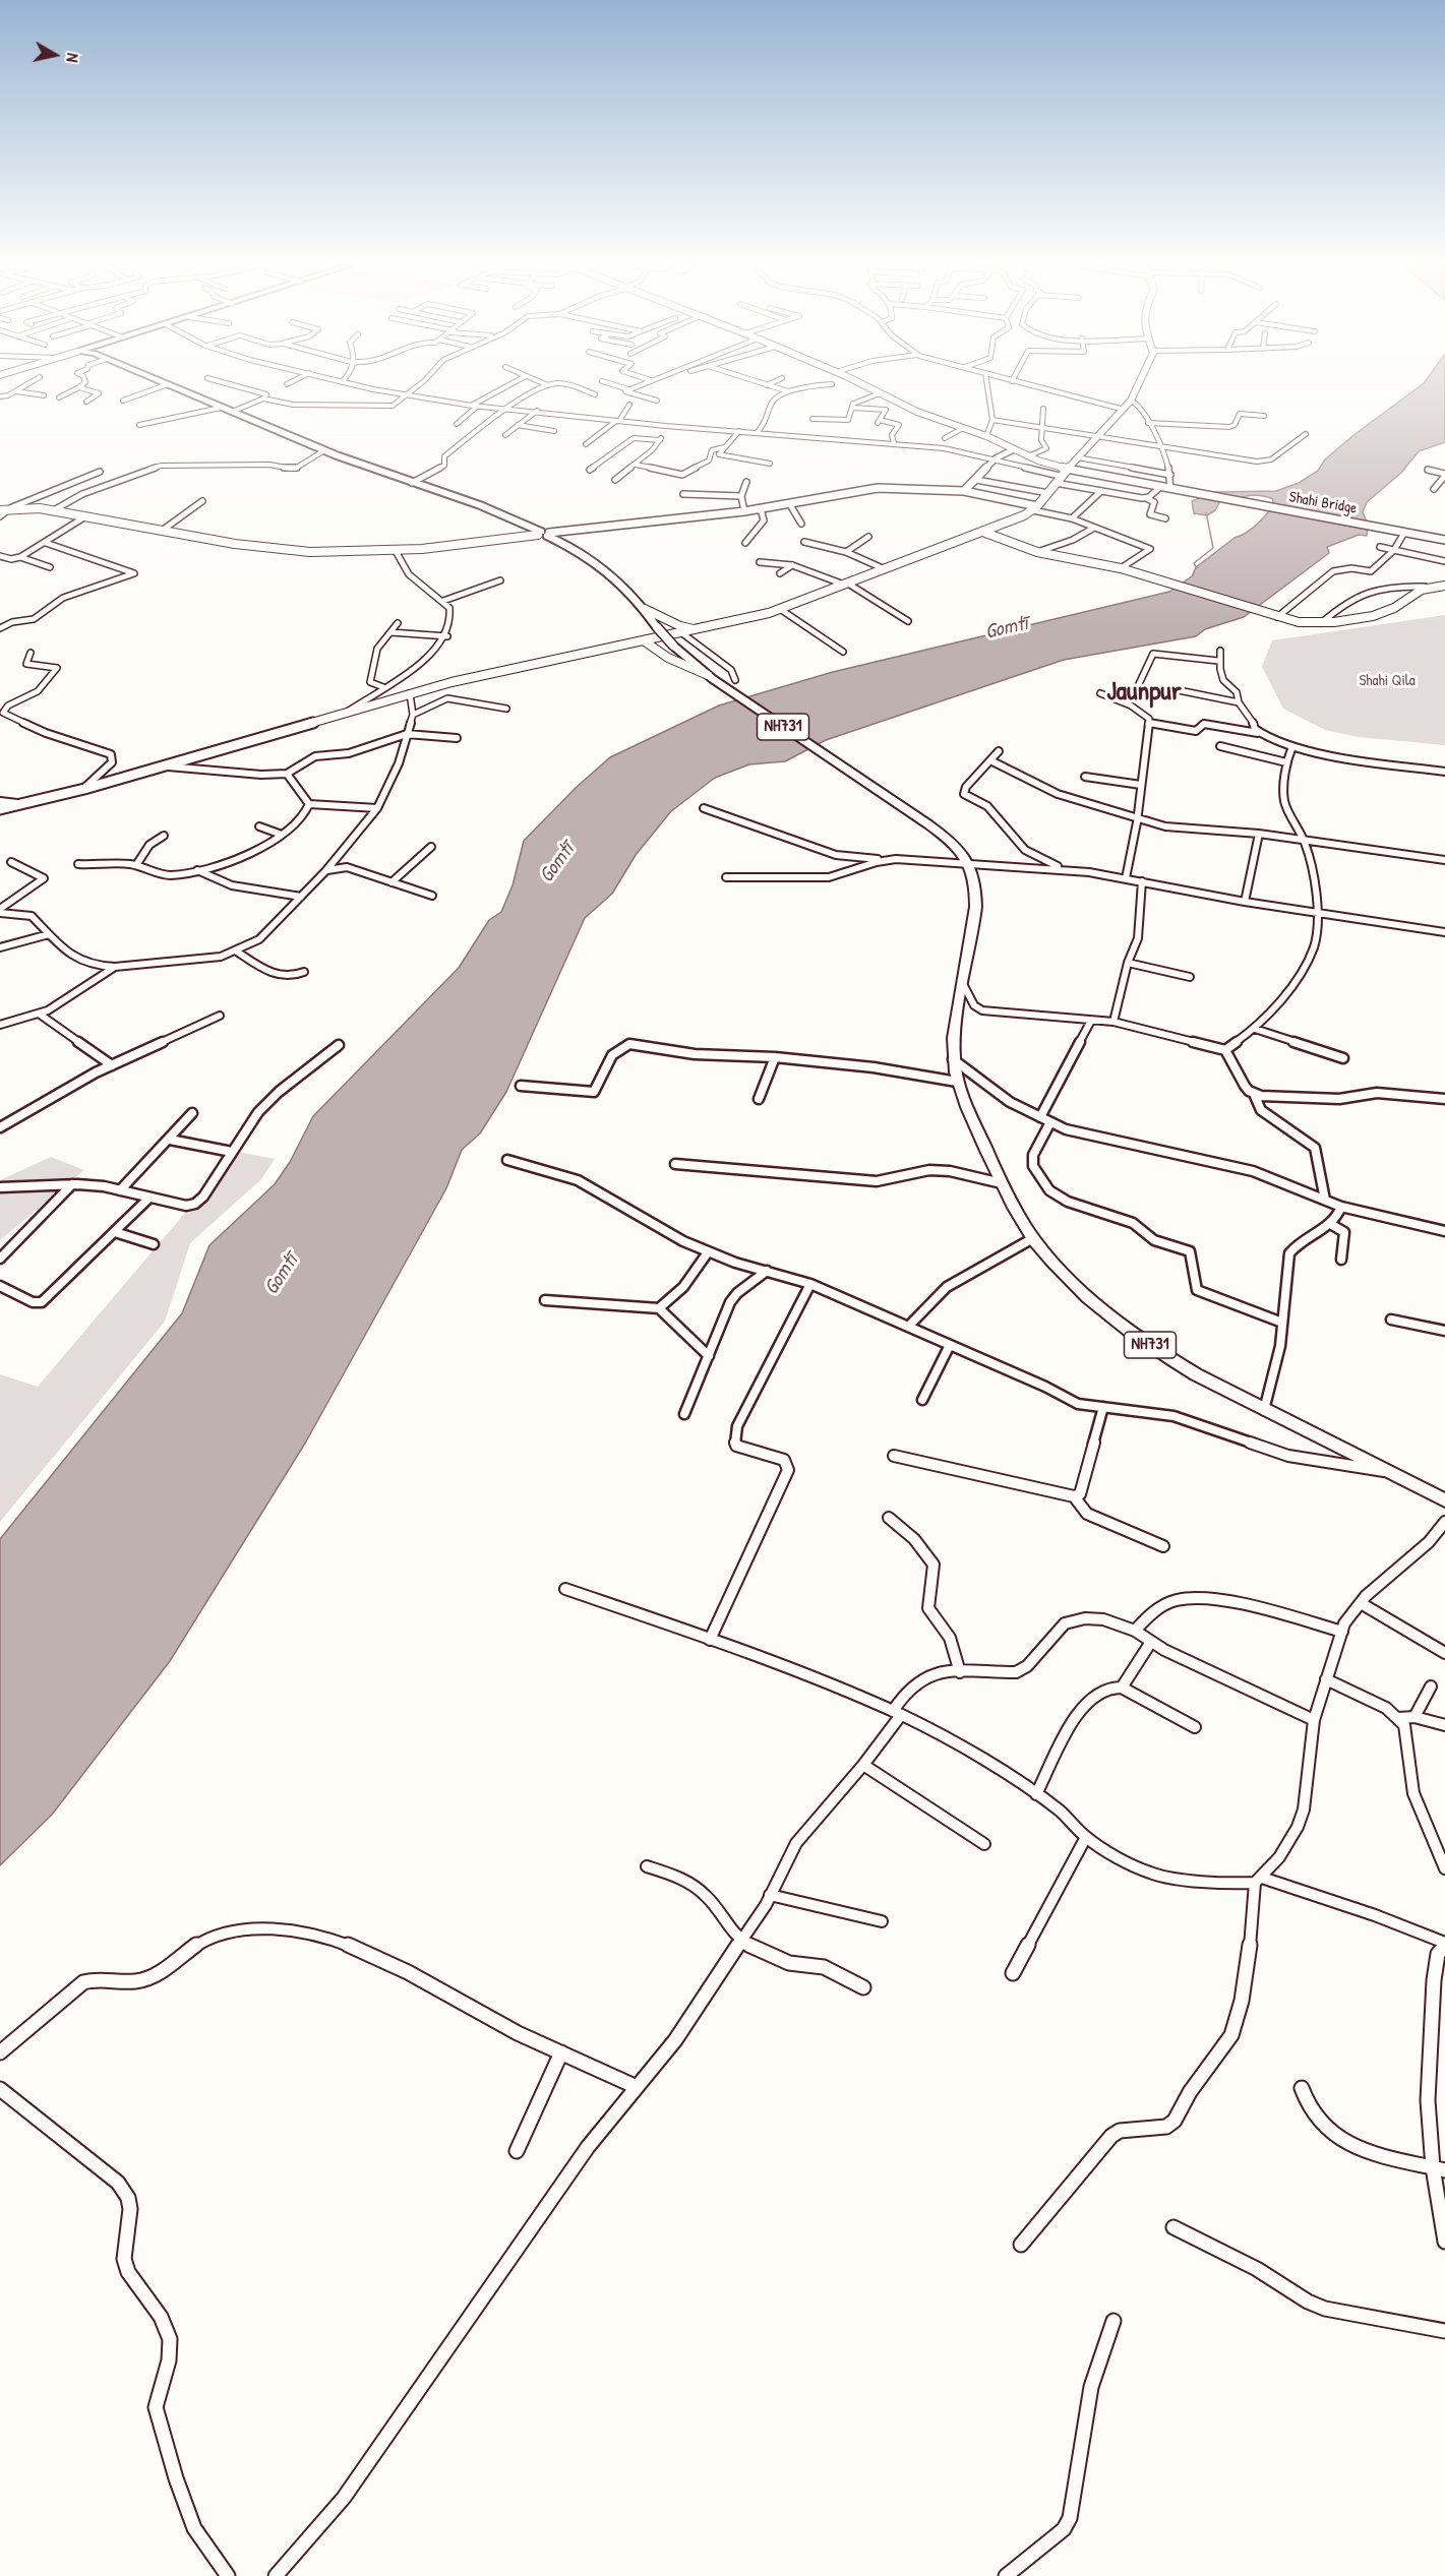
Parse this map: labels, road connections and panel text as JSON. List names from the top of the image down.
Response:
{
  "streets": {
    "highway": ["NH731"],
    "street": ["Shahi Bridge"]
  },
  "districts": ["Jaunpur"],
  "water": ["Gomtī"],
  "parks": ["Shahi Qila"],
  "north": "right"
}
